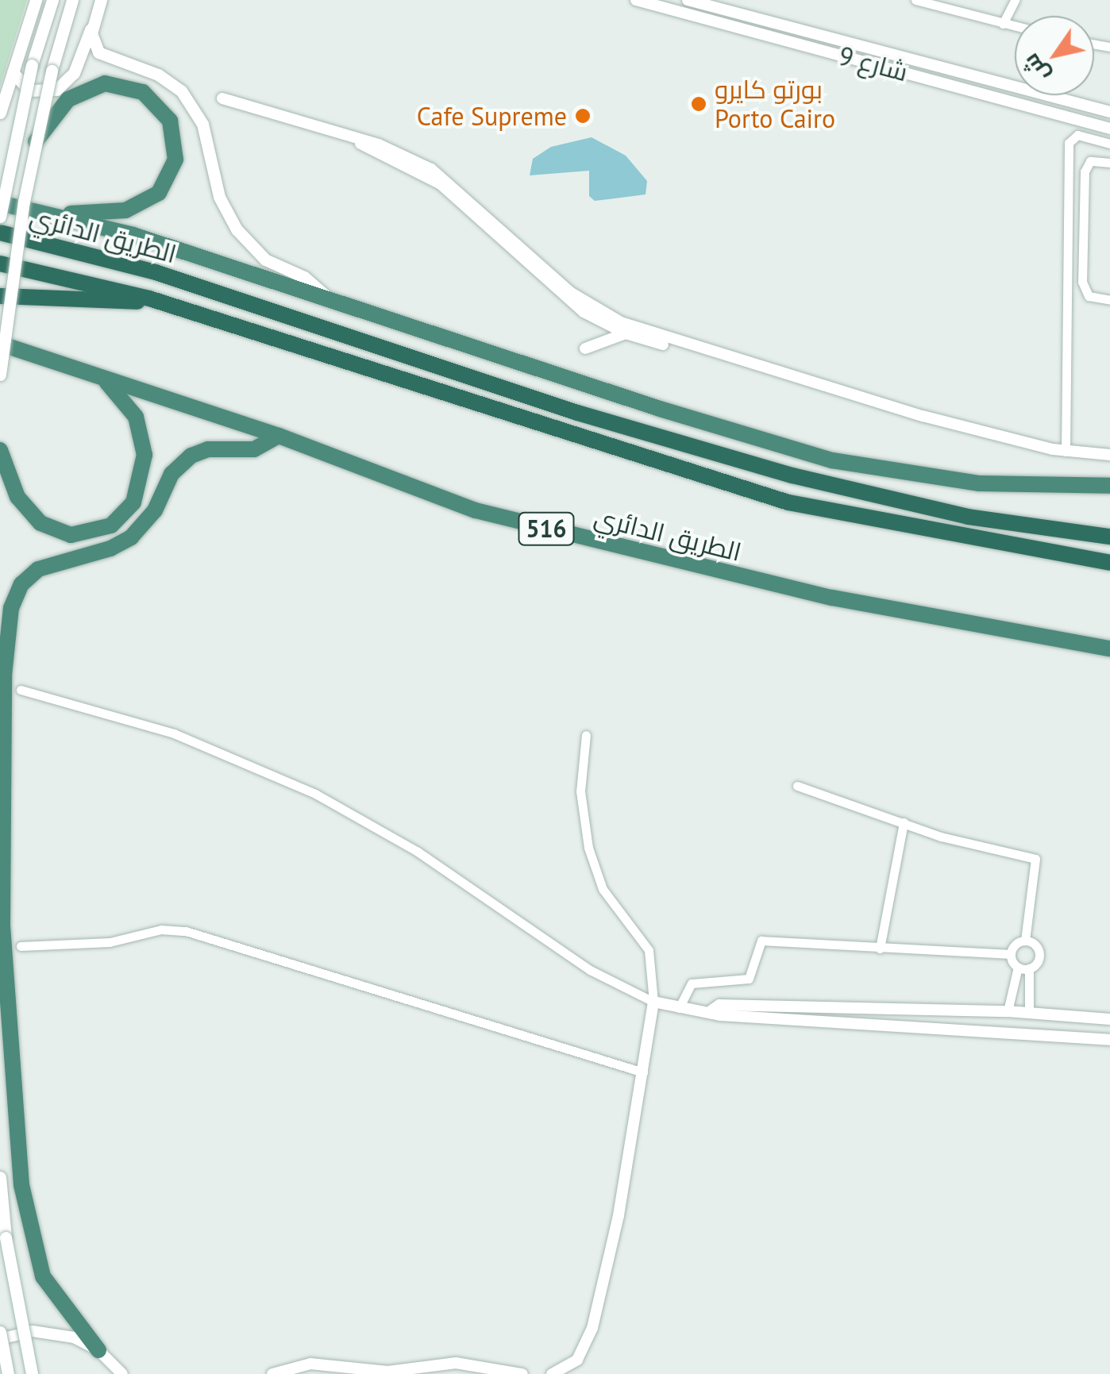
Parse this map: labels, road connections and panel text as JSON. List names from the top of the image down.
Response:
{
  "streets": {
    "highway": ["الطريق الدائري", "516"],
    "street": ["شارع 9"]
  },
  "places": ["بورتو كايرو Porto Cairo", "Cafe Supreme"],
  "north": "bottom left"
}
